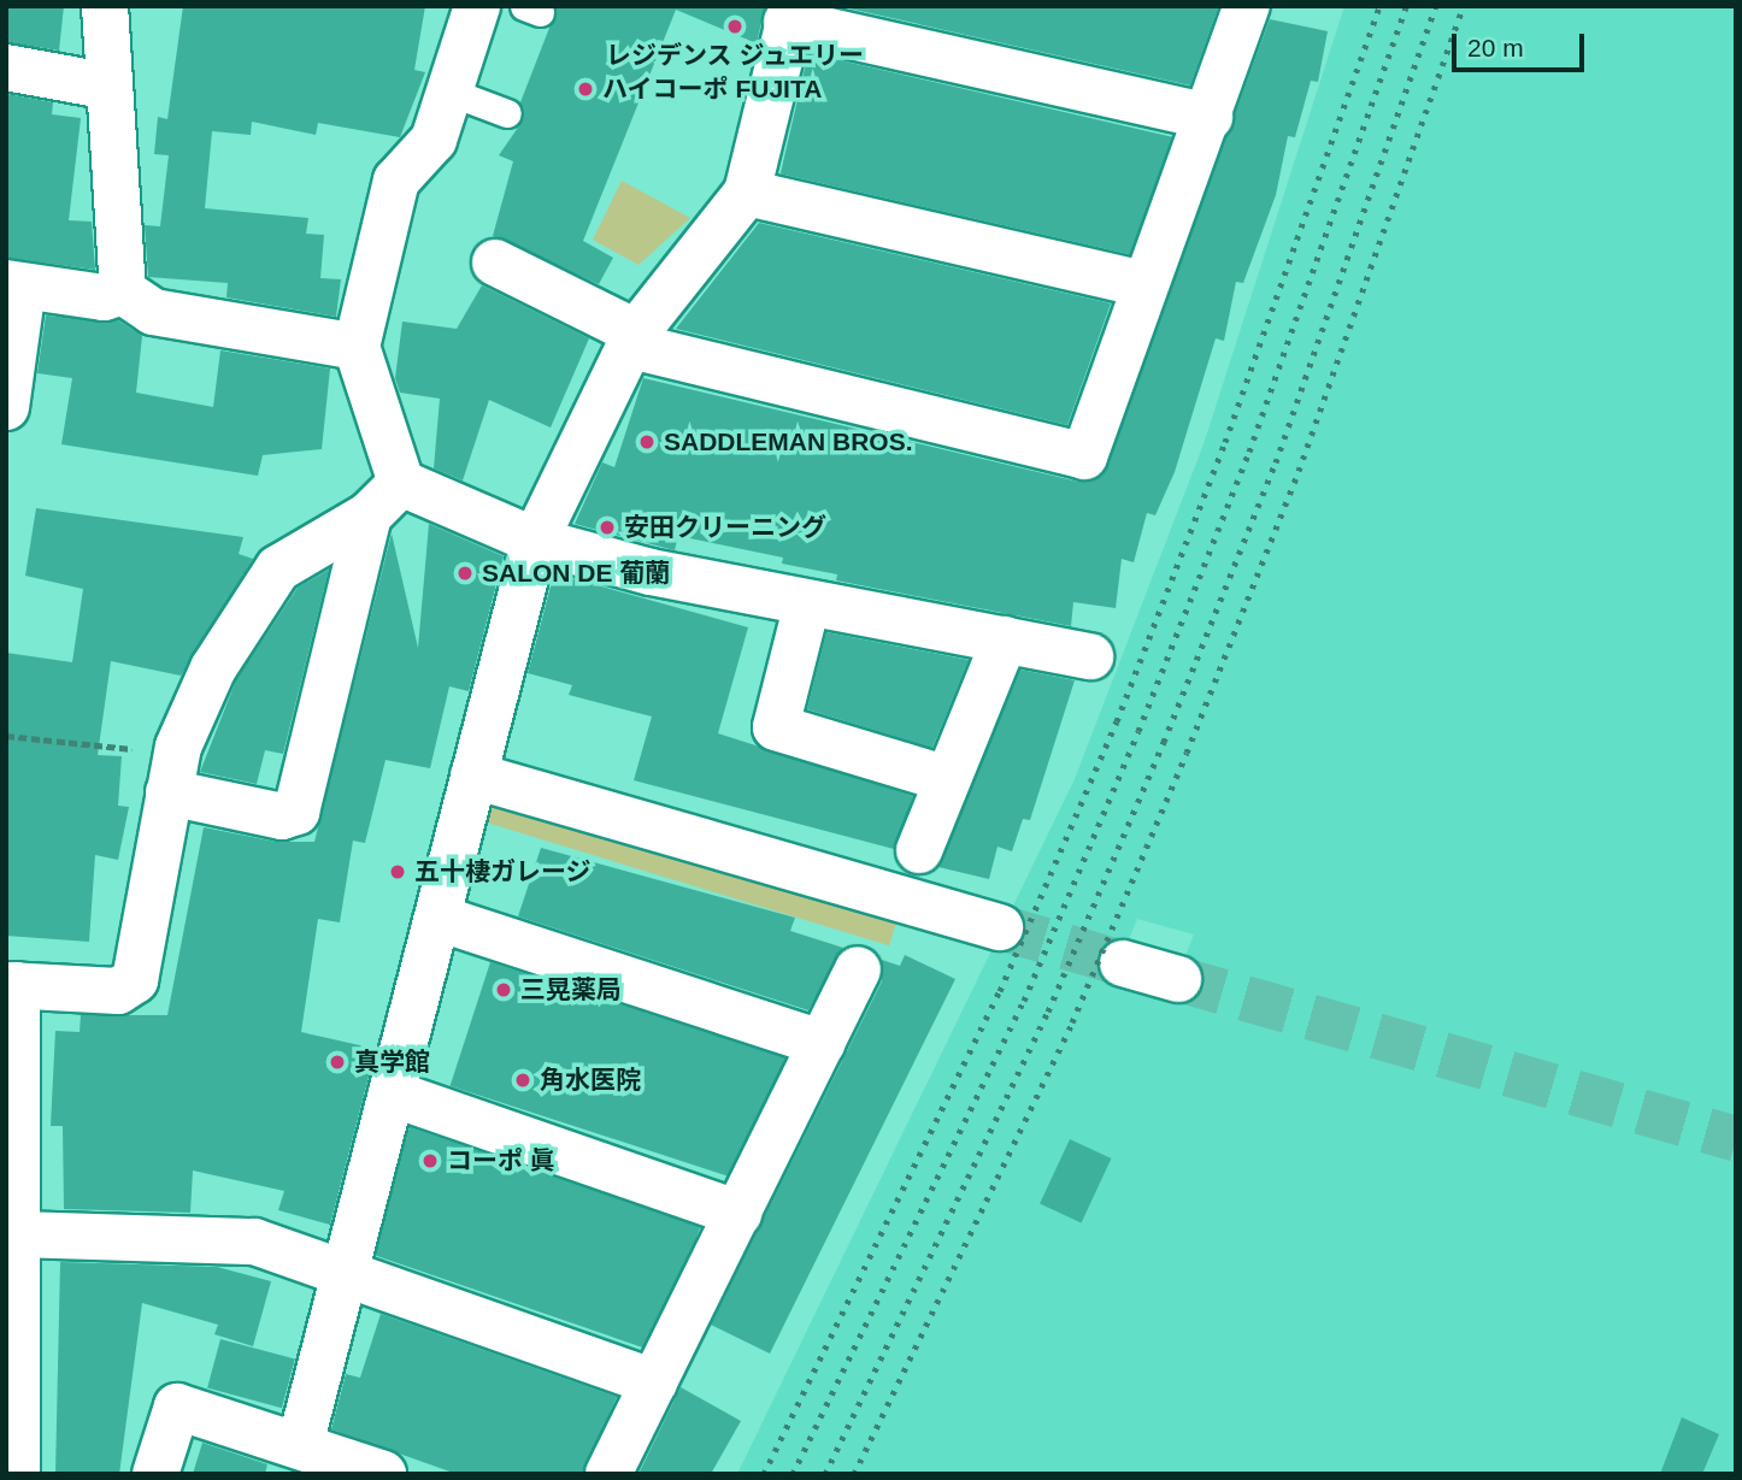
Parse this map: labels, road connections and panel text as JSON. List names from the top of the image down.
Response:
{
  "places": [
    "レジデンス ジュエリー",
    "ハイコーポ FUJITA",
    "SADDLEMAN BROS.",
    "安田クリーニング",
    "SALON DE 葡蘭",
    "五十棲ガレージ",
    "三晃薬局",
    "真学館",
    "角水医院",
    "コーポ 眞"
  ],
  "scale_bar": "20 m"
}
